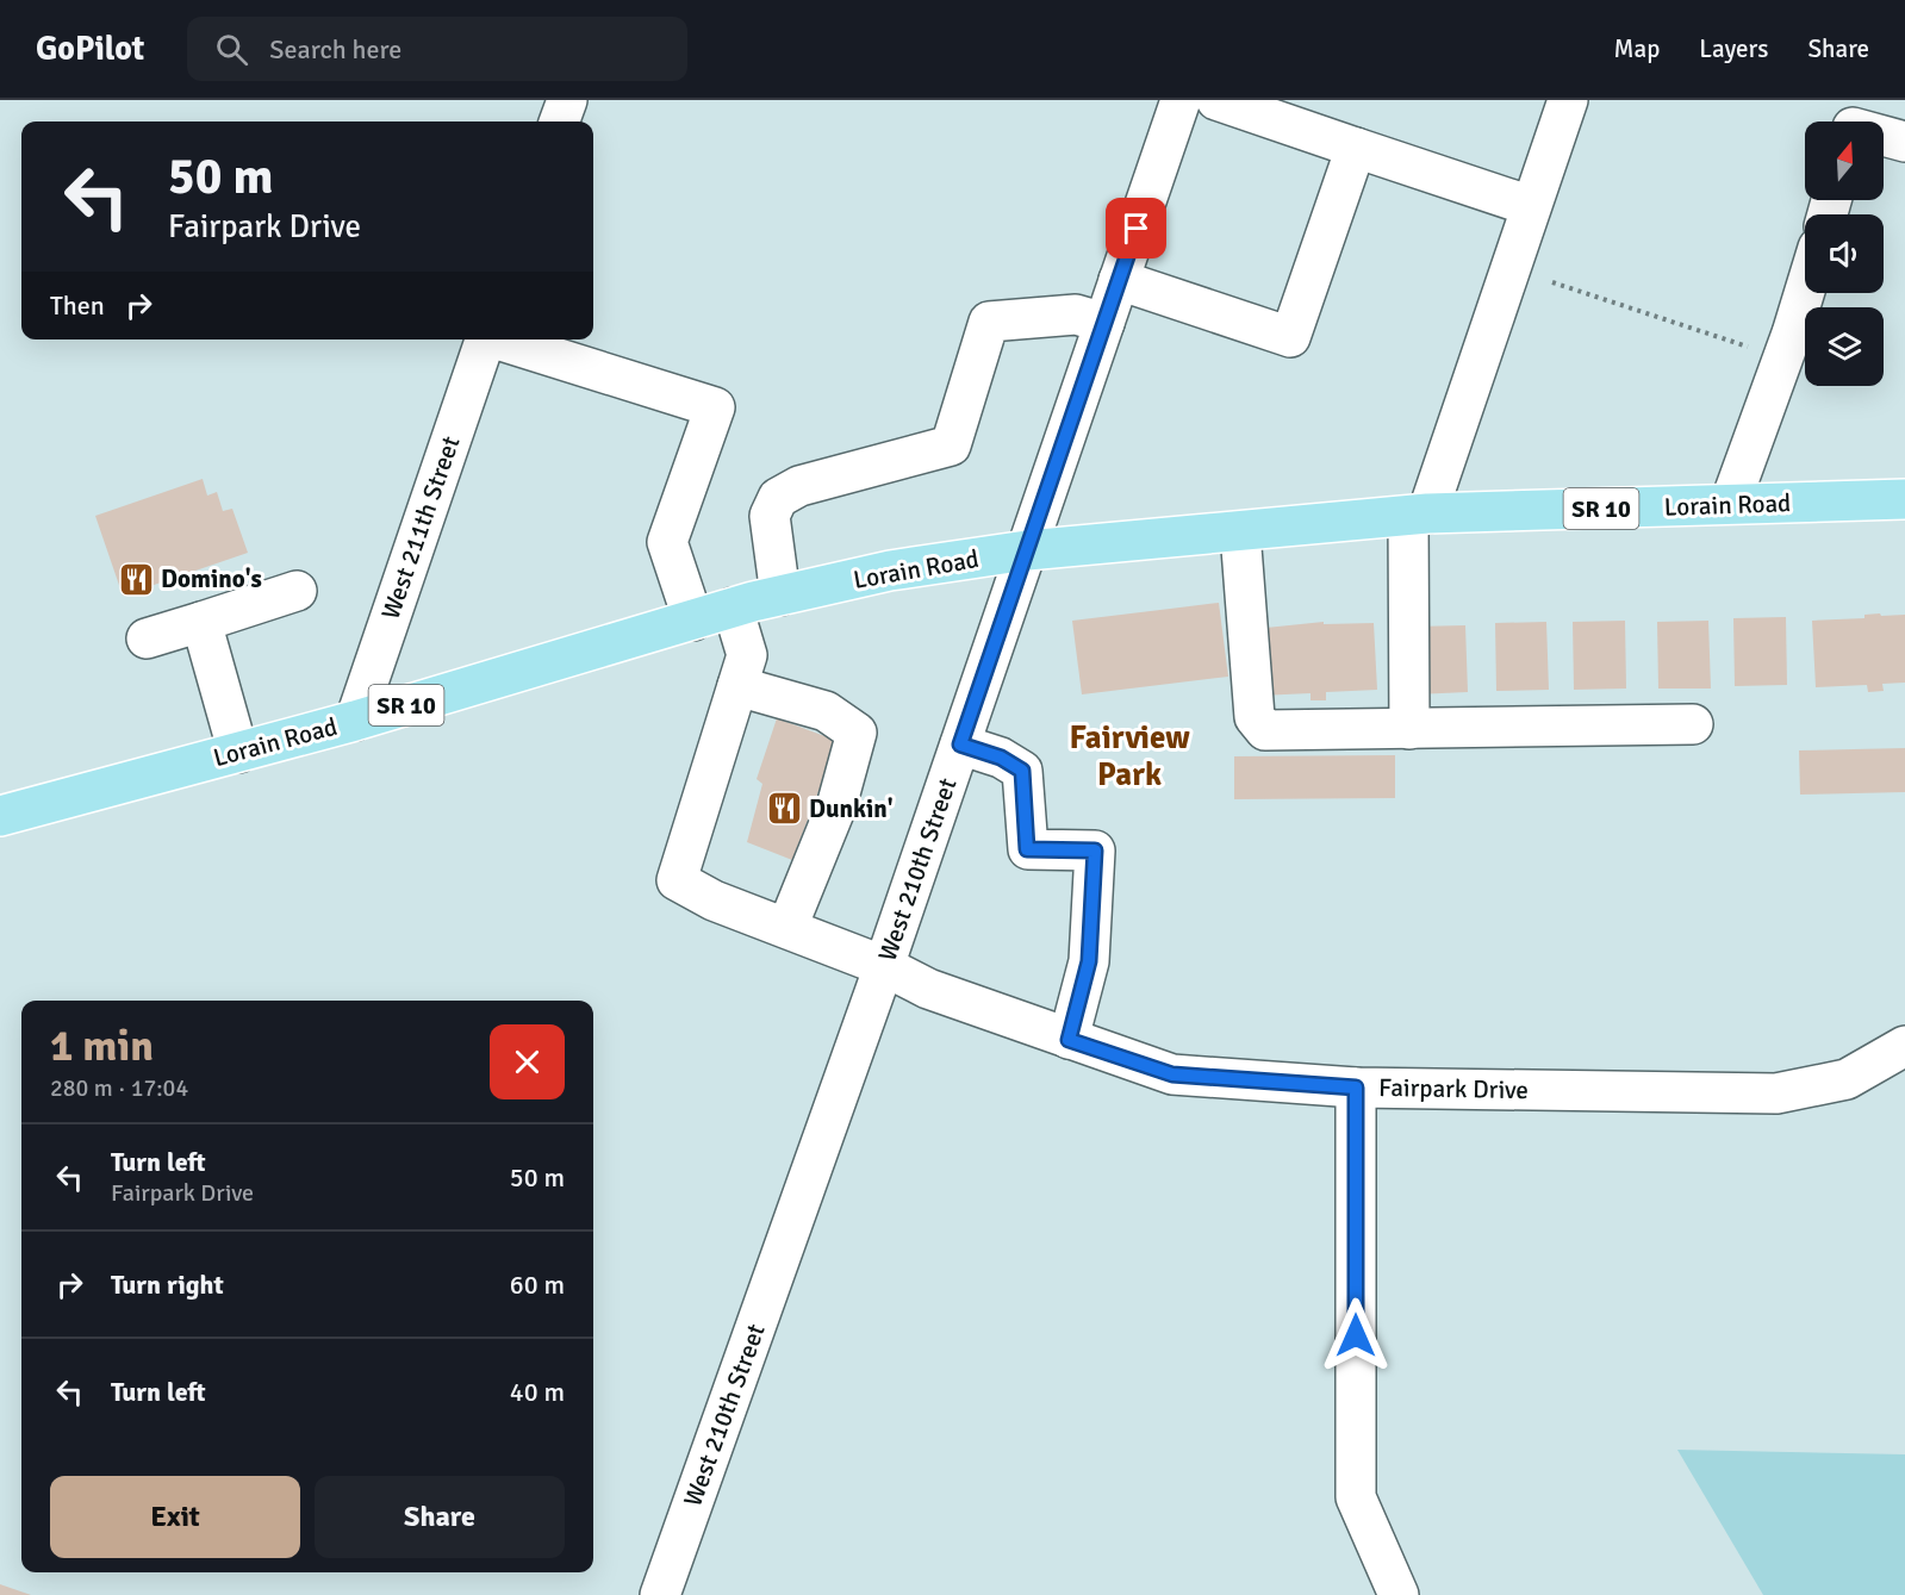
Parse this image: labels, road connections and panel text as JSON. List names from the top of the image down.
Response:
{
  "streets": {
    "main road": ["Lorain Road", "SR 10"],
    "street": ["West 211th Street", "West 210th Street", "Fairpark Drive"]
  },
  "crossings": [
    ["Lorain Road", "West 211th Street"],
    ["Lorain Road", "West 210th Street"],
    ["West 210th Street", "Fairpark Drive"]
  ],
  "districts": ["Fairview Park"],
  "places": {
    "restaurant": ["Domino's", "Dunkin'"]
  },
  "north": "top",
  "page": {
    "header": "GoPilot",
    "search": "Search here",
    "nav": ["Map", "Layers", "Share"],
    "turn": ["50 m", "Fairpark Drive"],
    "then": "Then",
    "heading": ["1 min", "280 m · 17:04"],
    "list": [
      {
        "name": "Turn left",
        "note": "Fairpark Drive",
        "value": "50 m"
      },
      {
        "name": "Turn right",
        "value": "60 m"
      },
      {
        "name": "Turn left",
        "value": "40 m"
      }
    ],
    "buttons": ["Exit", "Share"]
  }
}
